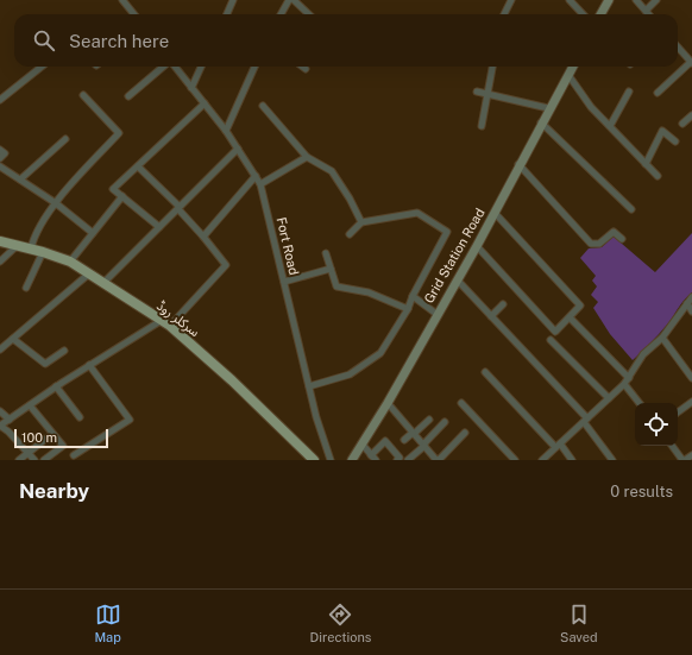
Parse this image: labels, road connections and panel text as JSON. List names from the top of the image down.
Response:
{
  "streets": {
    "main road": ["Grid Station Road", "سرکلر روڈ"],
    "street": ["Fort Road"]
  },
  "scale_bar": "100 m",
  "page": {
    "search": "Search here",
    "scale": "100 m",
    "heading": ["Nearby", "0 results"],
    "nav": ["Map", "Directions", "Saved"]
  }
}
